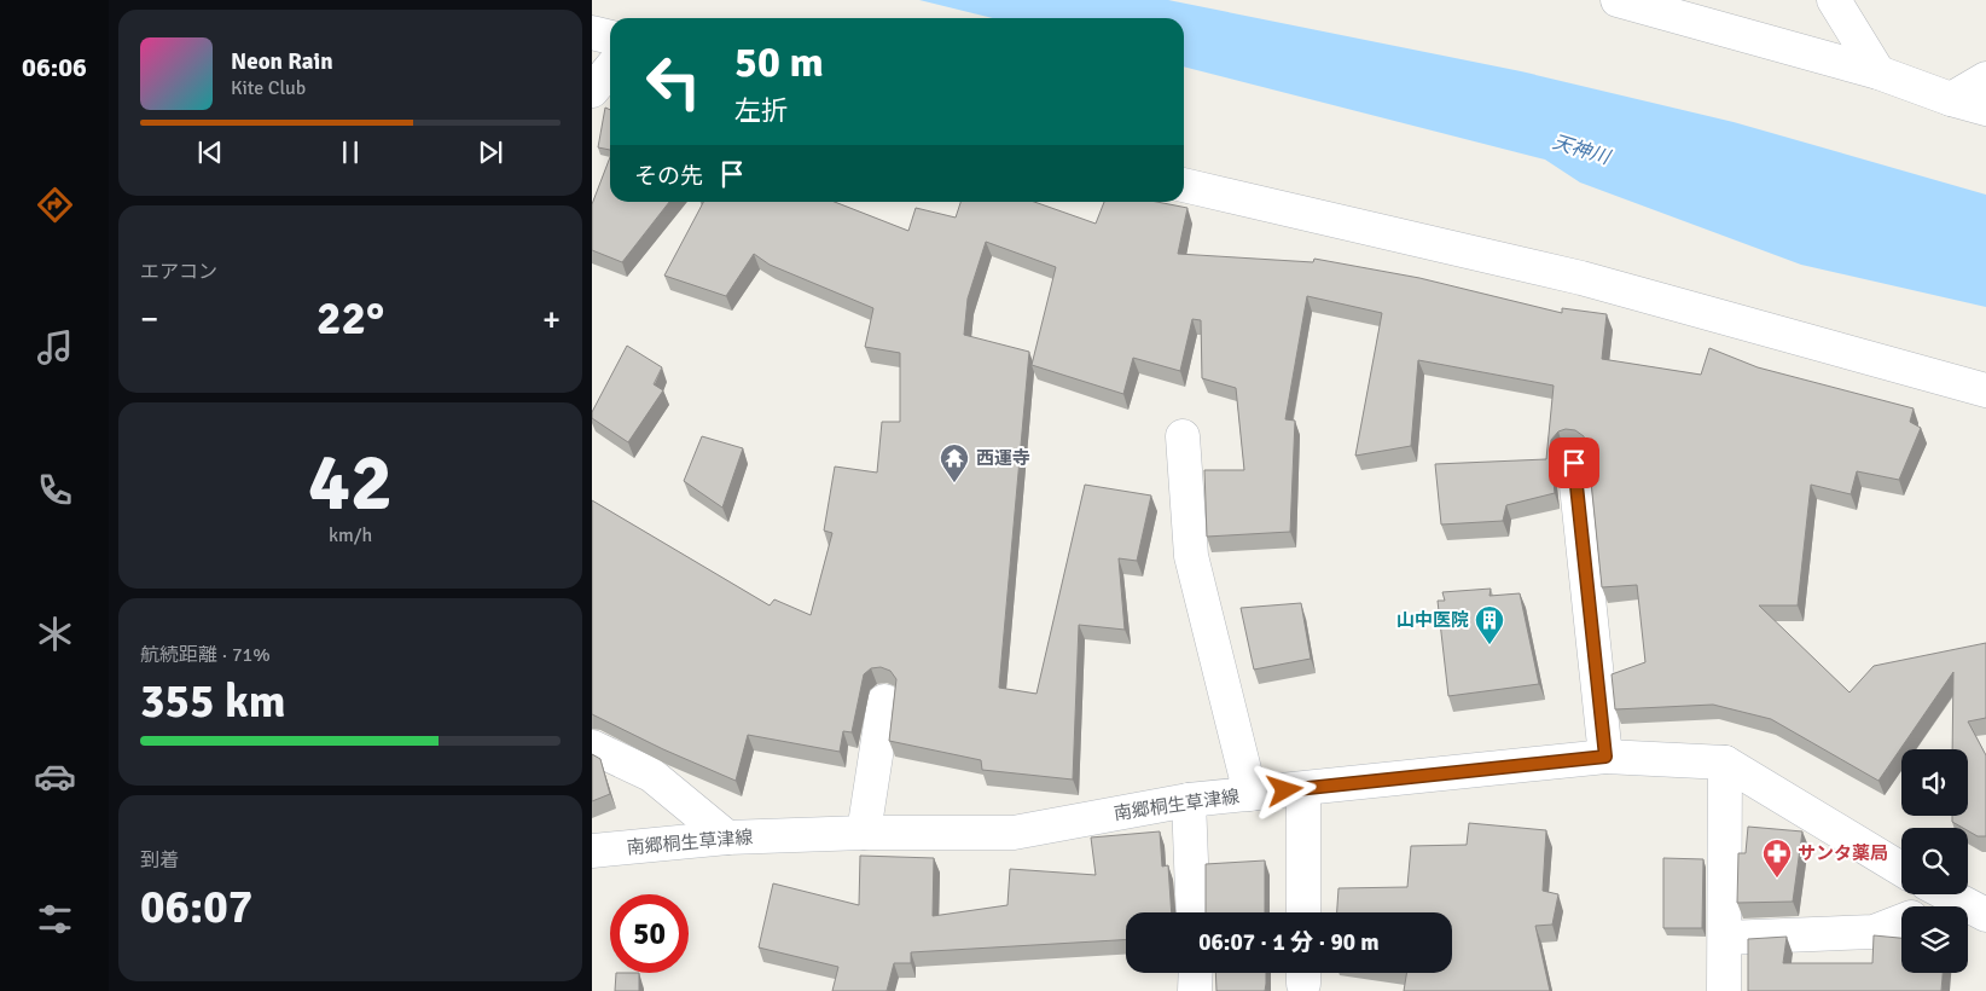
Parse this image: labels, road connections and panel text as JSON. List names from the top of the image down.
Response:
{
  "streets": {
    "street": ["南郷桐生草津線"]
  },
  "water": ["天神川"],
  "places": {
    "temple": ["西運寺"],
    "building": ["山中医院"],
    "pharmacy": ["サンタ薬局"]
  },
  "page": {
    "tabs": "06:06",
    "turn": ["50 m", "左折"],
    "song": ["Neon Rain", "Kite Club"],
    "then": "その先",
    "tile": [
      "エアコン",
      ["42", "km/h"],
      ["航続距離 · 71%", "355 km"],
      ["到着", "06:07"]
    ],
    "heat": ["−", "22°", "+"],
    "limit": "50",
    "trip": "06:07 · 1 分 · 90 m"
  }
}
